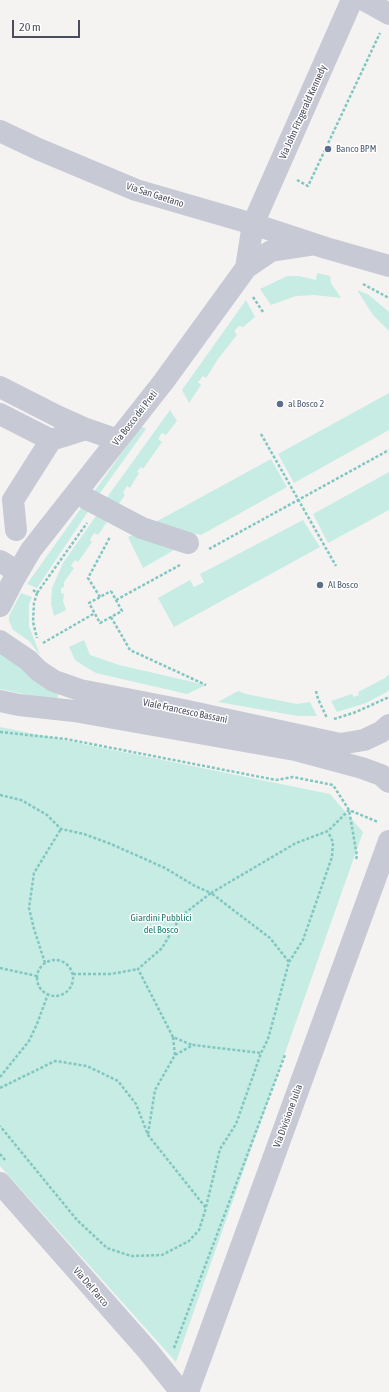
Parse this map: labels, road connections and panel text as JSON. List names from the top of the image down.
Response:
{
  "streets": {
    "street": [
      "Via John Fitzgerald Kennedy",
      "Via San Gaetano",
      "Via Bosco dei Preti",
      "Viale Francesco Bassani",
      "Via Divisione Julia",
      "Via Del Parco"
    ]
  },
  "crossings": [
    ["Via John Fitzgerald Kennedy", "Via San Gaetano"],
    ["Via John Fitzgerald Kennedy", "Via Bosco dei Preti"],
    ["Via San Gaetano", "Via Bosco dei Preti"]
  ],
  "parks": ["Giardini Pubblici del Bosco"],
  "places": ["Banco BPM", "al Bosco 2", "Al Bosco"],
  "scale_bar": "20 m"
}
